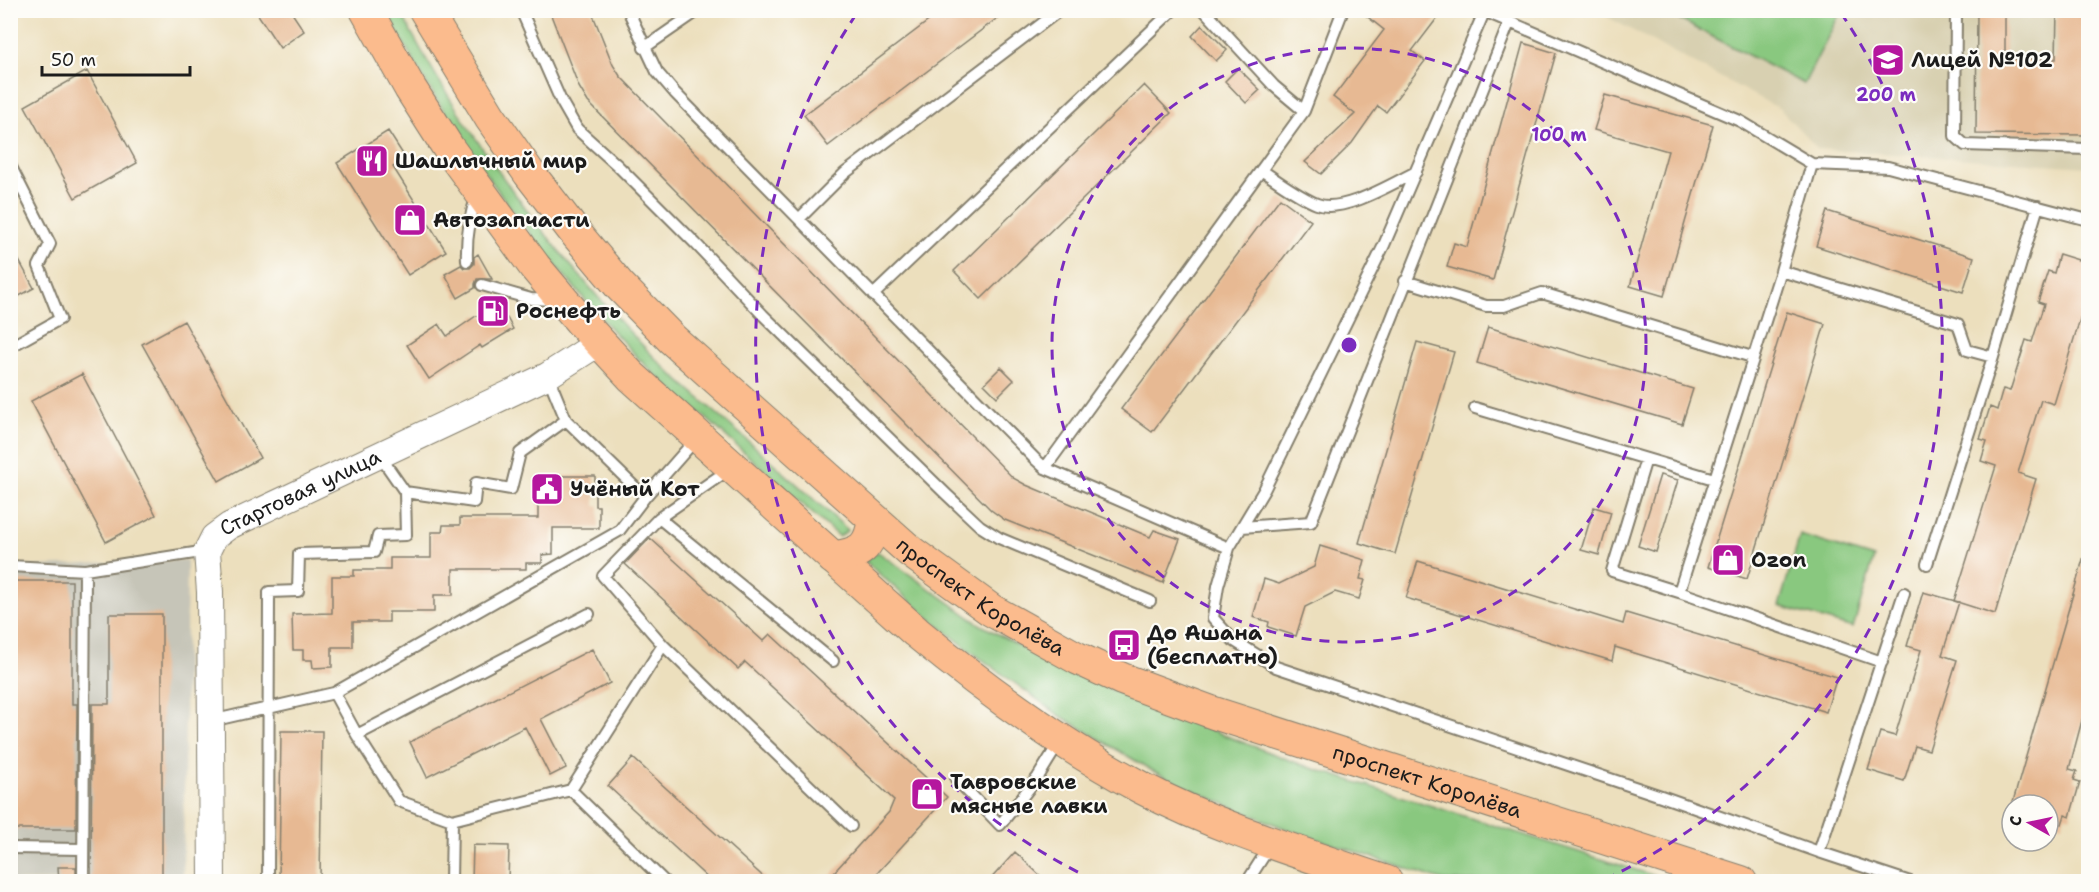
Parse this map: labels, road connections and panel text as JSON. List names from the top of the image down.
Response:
{
  "streets": {
    "main road": ["проспект Королёва"],
    "street": ["Стартовая улица"]
  },
  "places": {
    "school or university": ["Лицей №102"],
    "restaurant": ["Шашлычный мир"],
    "shop": ["Автозапчасти", "Ozon", "Тавровские мясные лавки"],
    "fuel station": ["Роснефть"],
    "public building": ["Учёный Кот"],
    "bus stop": ["До Ашана (бесплатно)"]
  },
  "scale_bar": "50 m",
  "north": "left",
  "rings": ["200 m", "100 m"]
}
